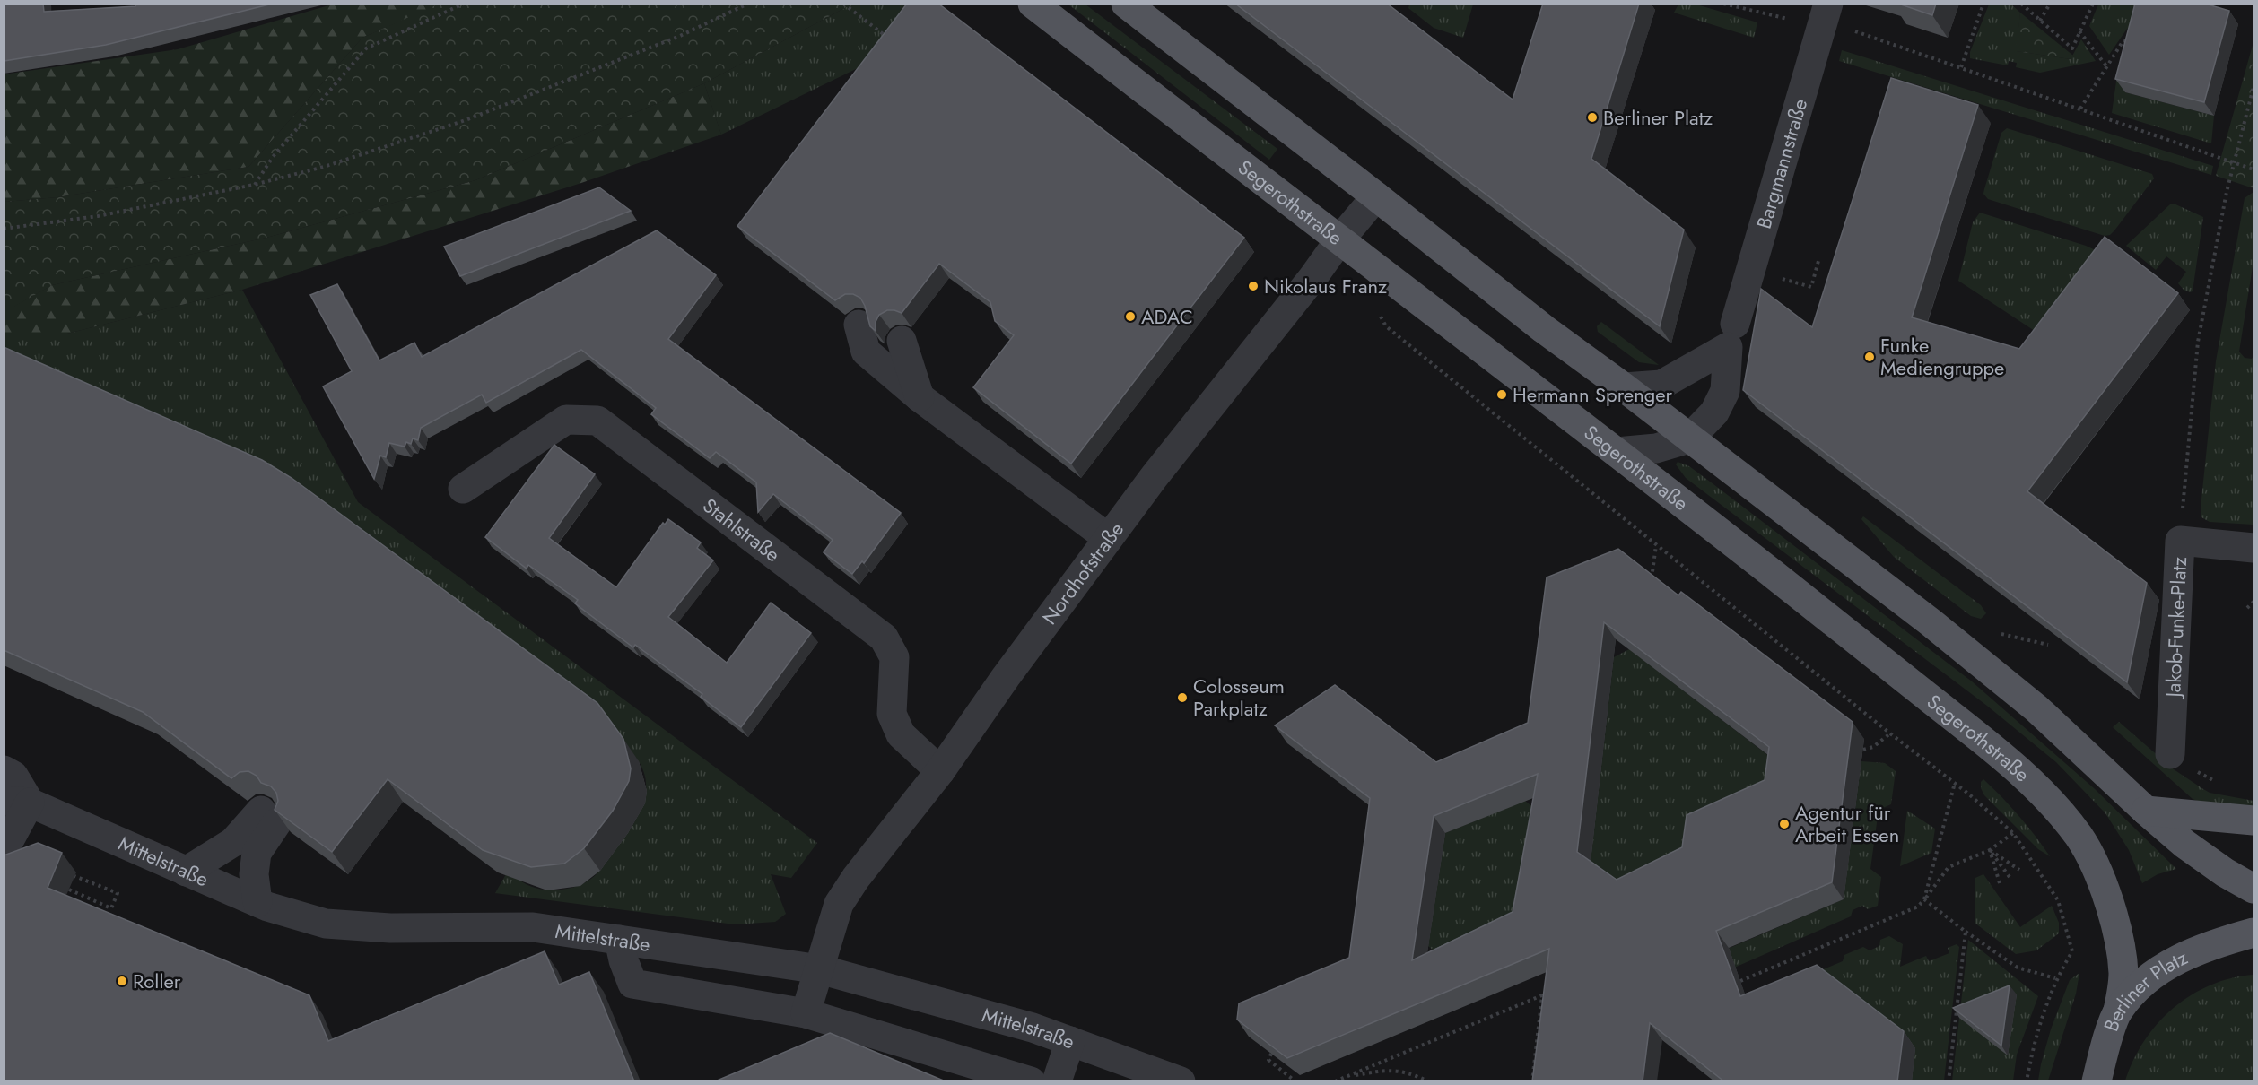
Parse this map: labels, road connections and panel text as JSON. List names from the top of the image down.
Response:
{
  "streets": {
    "main road": ["Segerothstraße", "Berliner Platz"],
    "street": [
      "Bargmannstraße",
      "Stahlstraße",
      "Nordhofstraße",
      "Jakob-Funke-Platz",
      "Mittelstraße"
    ]
  },
  "crossings": [
    ["Segerothstraße", "Nordhofstraße"],
    ["Segerothstraße", "Berliner Platz"],
    ["Stahlstraße", "Nordhofstraße"],
    ["Nordhofstraße", "Mittelstraße"]
  ],
  "places": [
    "Berliner Platz",
    "Nikolaus Franz",
    "ADAC",
    "Funke Mediengruppe",
    "Hermann Sprenger",
    "Colosseum Parkplatz",
    "Agentur für Arbeit Essen",
    "Roller"
  ]
}
